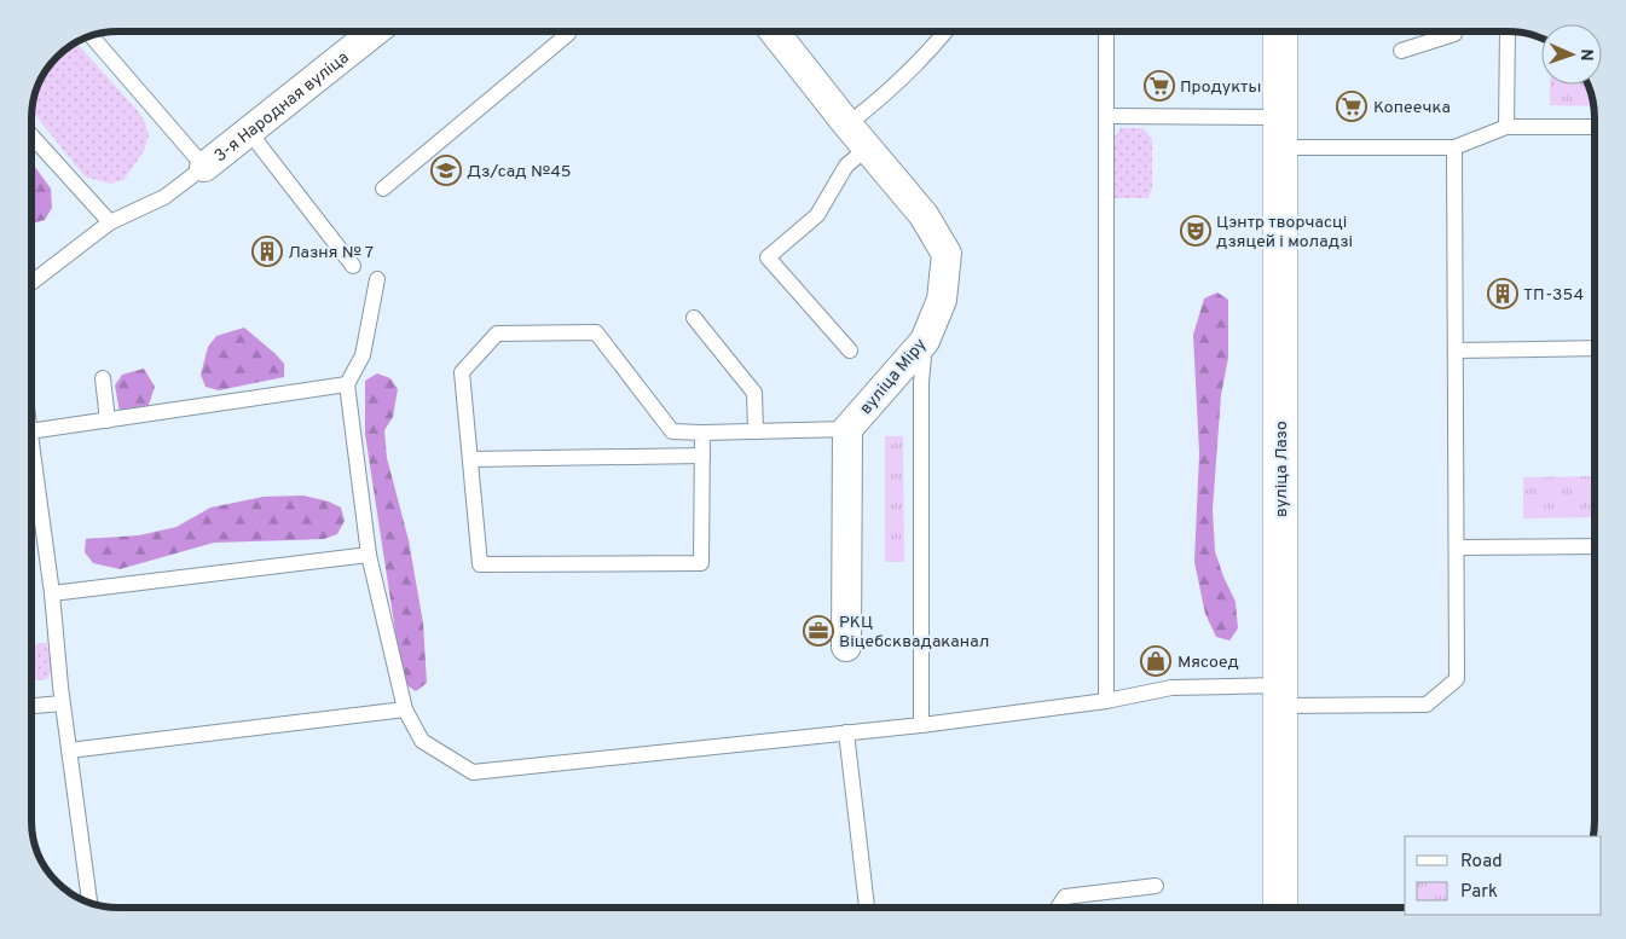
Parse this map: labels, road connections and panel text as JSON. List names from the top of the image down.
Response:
{
  "streets": {
    "street": ["3-я Народная вуліца", "вуліца Міру", "вуліца Лазо"]
  },
  "places": {
    "supermarket": ["Продукты", "Копеечка"],
    "school or university": ["Дз/сад №45"],
    "theatre": ["Цэнтр творчасці дзяцей і моладзі"],
    "building": ["Лазня № 7", "ТП-354"],
    "office": ["РКЦ Віцебсквадаканал"],
    "shop": ["Мясоед"]
  },
  "legend": ["Road", "Park"],
  "north": "right"
}
